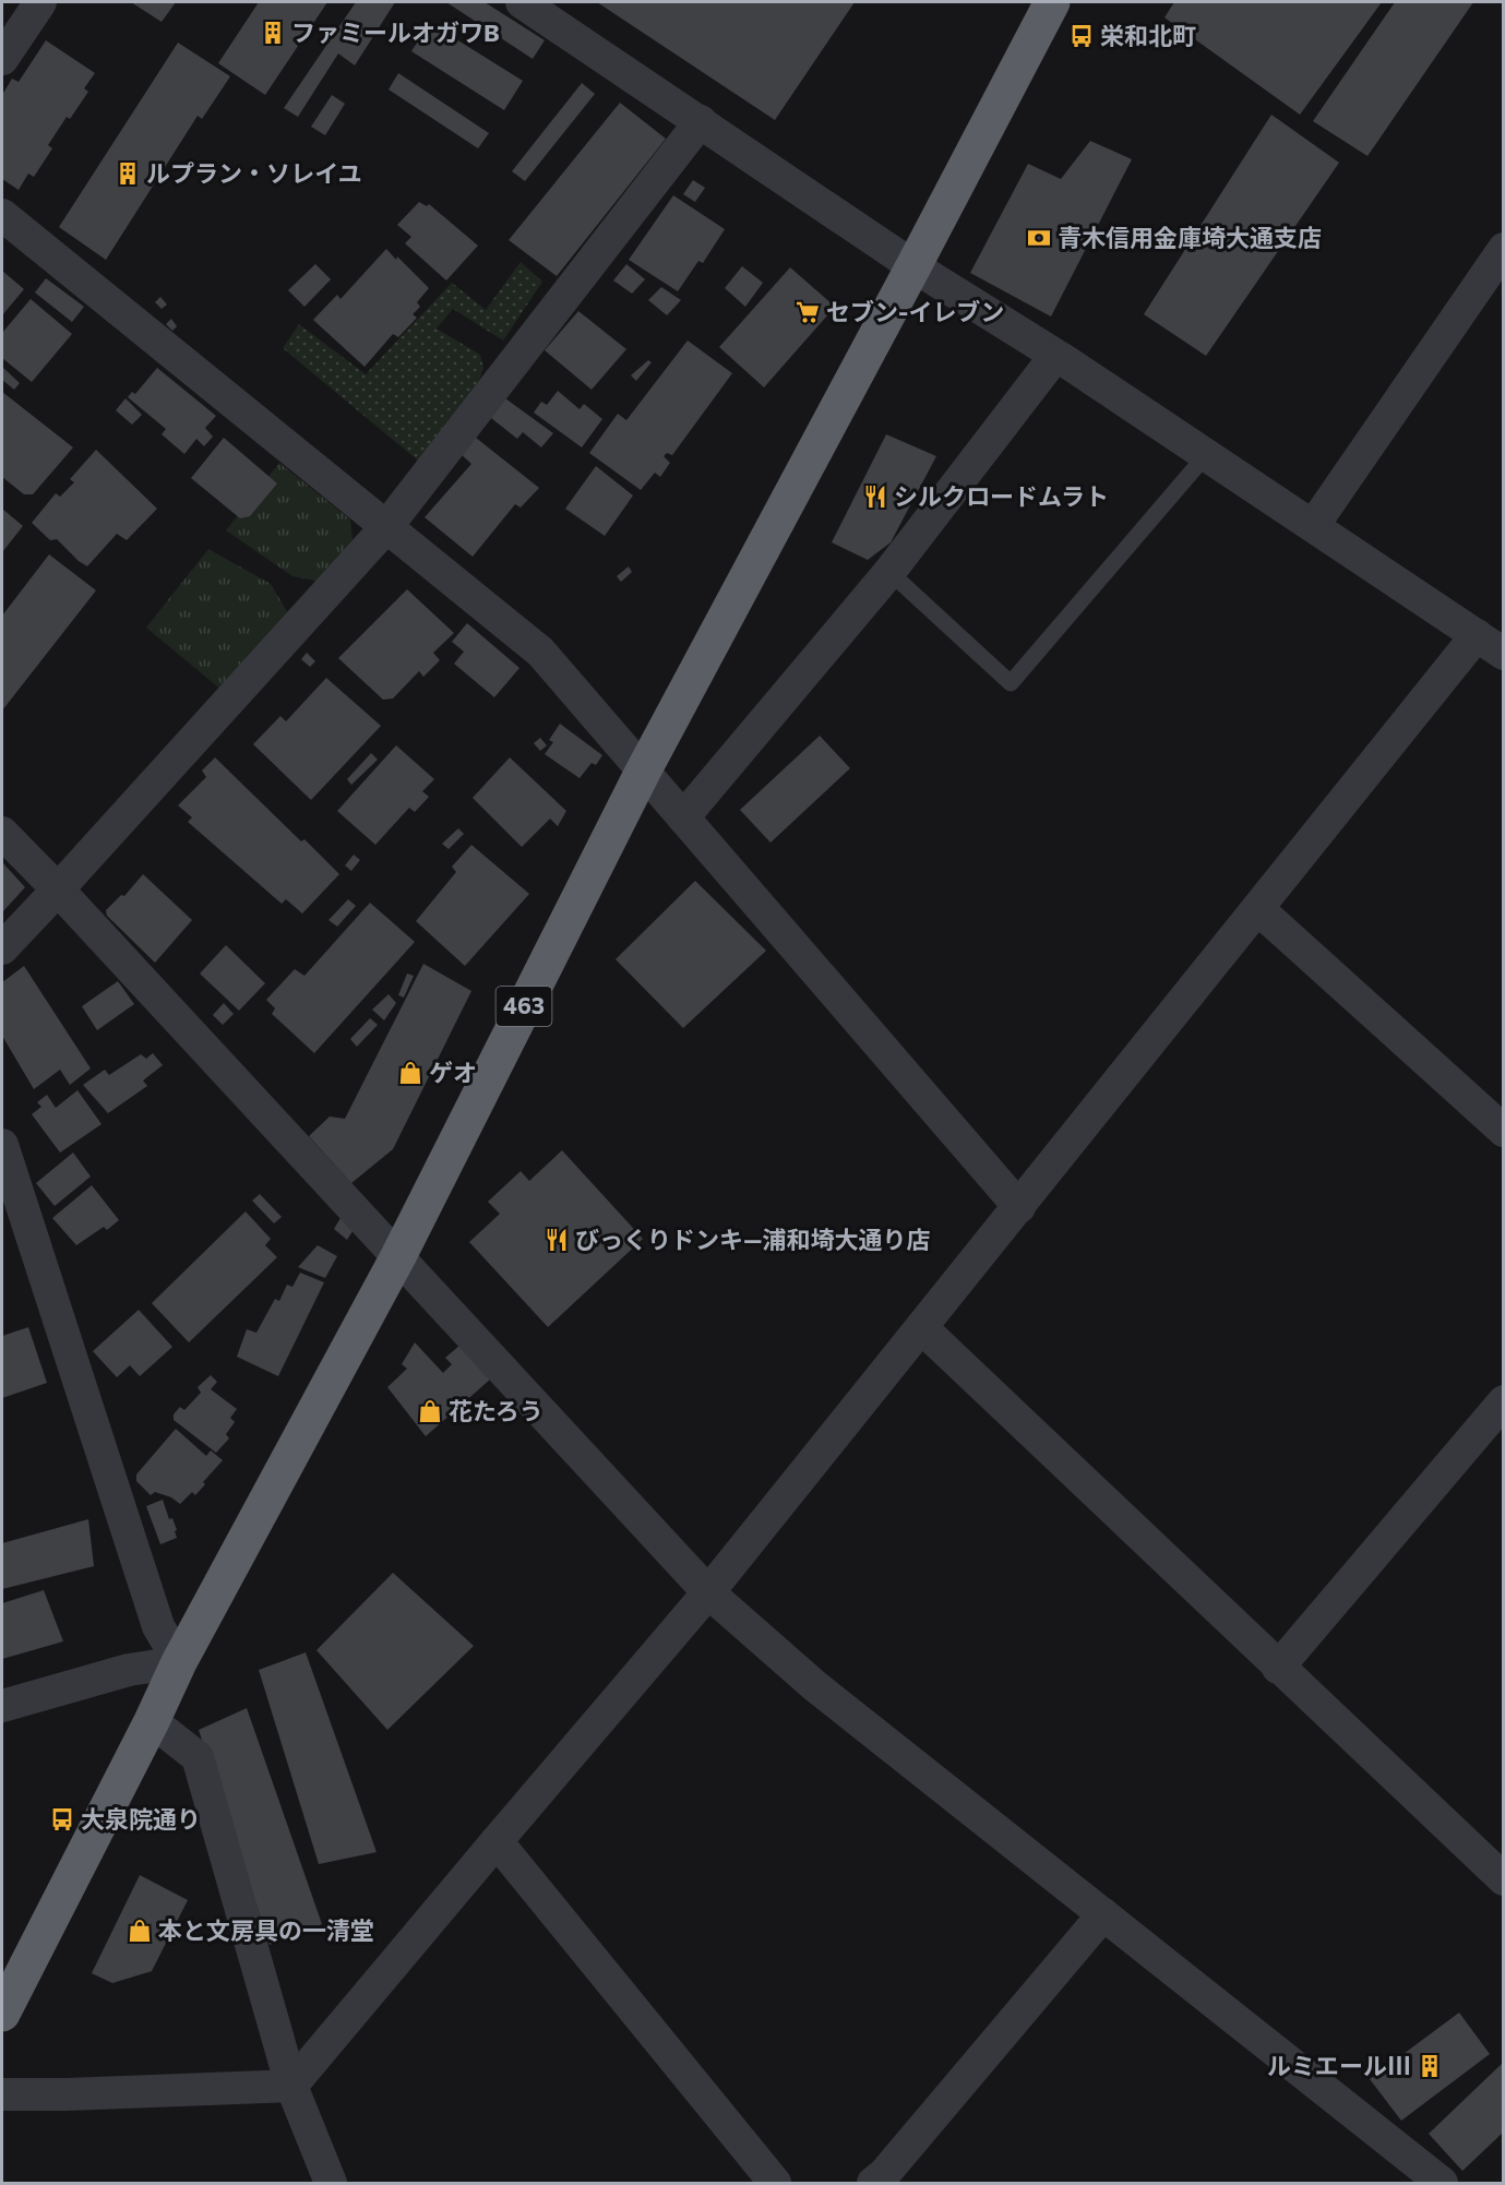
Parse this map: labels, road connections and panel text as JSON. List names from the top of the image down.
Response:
{
  "streets": {
    "highway": ["463"]
  },
  "places": {
    "building": ["ファミールオガワB", "ルプラン・ソレイユ", "ルミエールⅢ"],
    "bus stop": ["栄和北町", "大泉院通り"],
    "bank": ["青木信用金庫埼大通支店"],
    "supermarket": ["セブン-イレブン"],
    "restaurant": ["シルクロードムラト", "びっくりドンキ―浦和埼大通り店"],
    "shop": ["ゲオ", "花たろう", "本と文房具の一清堂"]
  }
}
